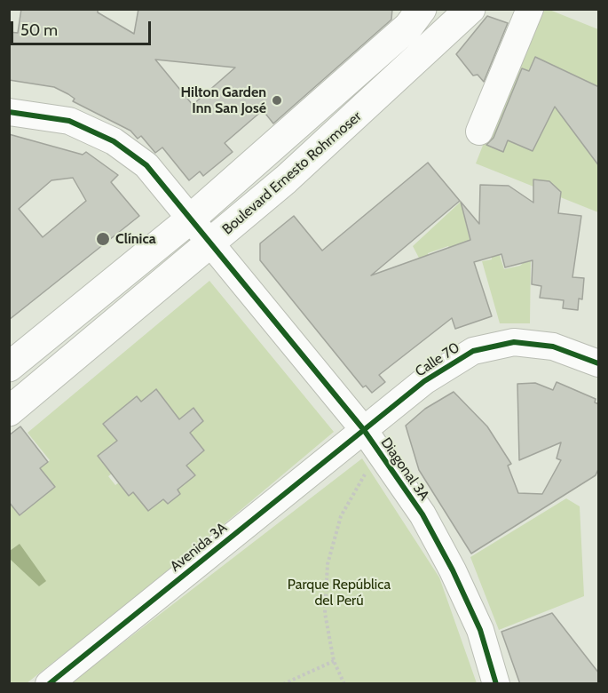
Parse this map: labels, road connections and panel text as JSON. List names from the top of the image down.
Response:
{
  "streets": {
    "main road": ["Boulevard Ernesto Rohrmoser"],
    "street": ["Calle 70", "Diagonal 3A", "Avenida 3A"]
  },
  "crossings": [
    ["Boulevard Ernesto Rohrmoser", "Diagonal 3A"],
    ["Calle 70", "Diagonal 3A"],
    ["Calle 70", "Avenida 3A"],
    ["Diagonal 3A", "Avenida 3A"]
  ],
  "parks": ["Parque República del Perú"],
  "places": ["Hilton Garden Inn San José", "Clínica"],
  "scale_bar": "50 m"
}
